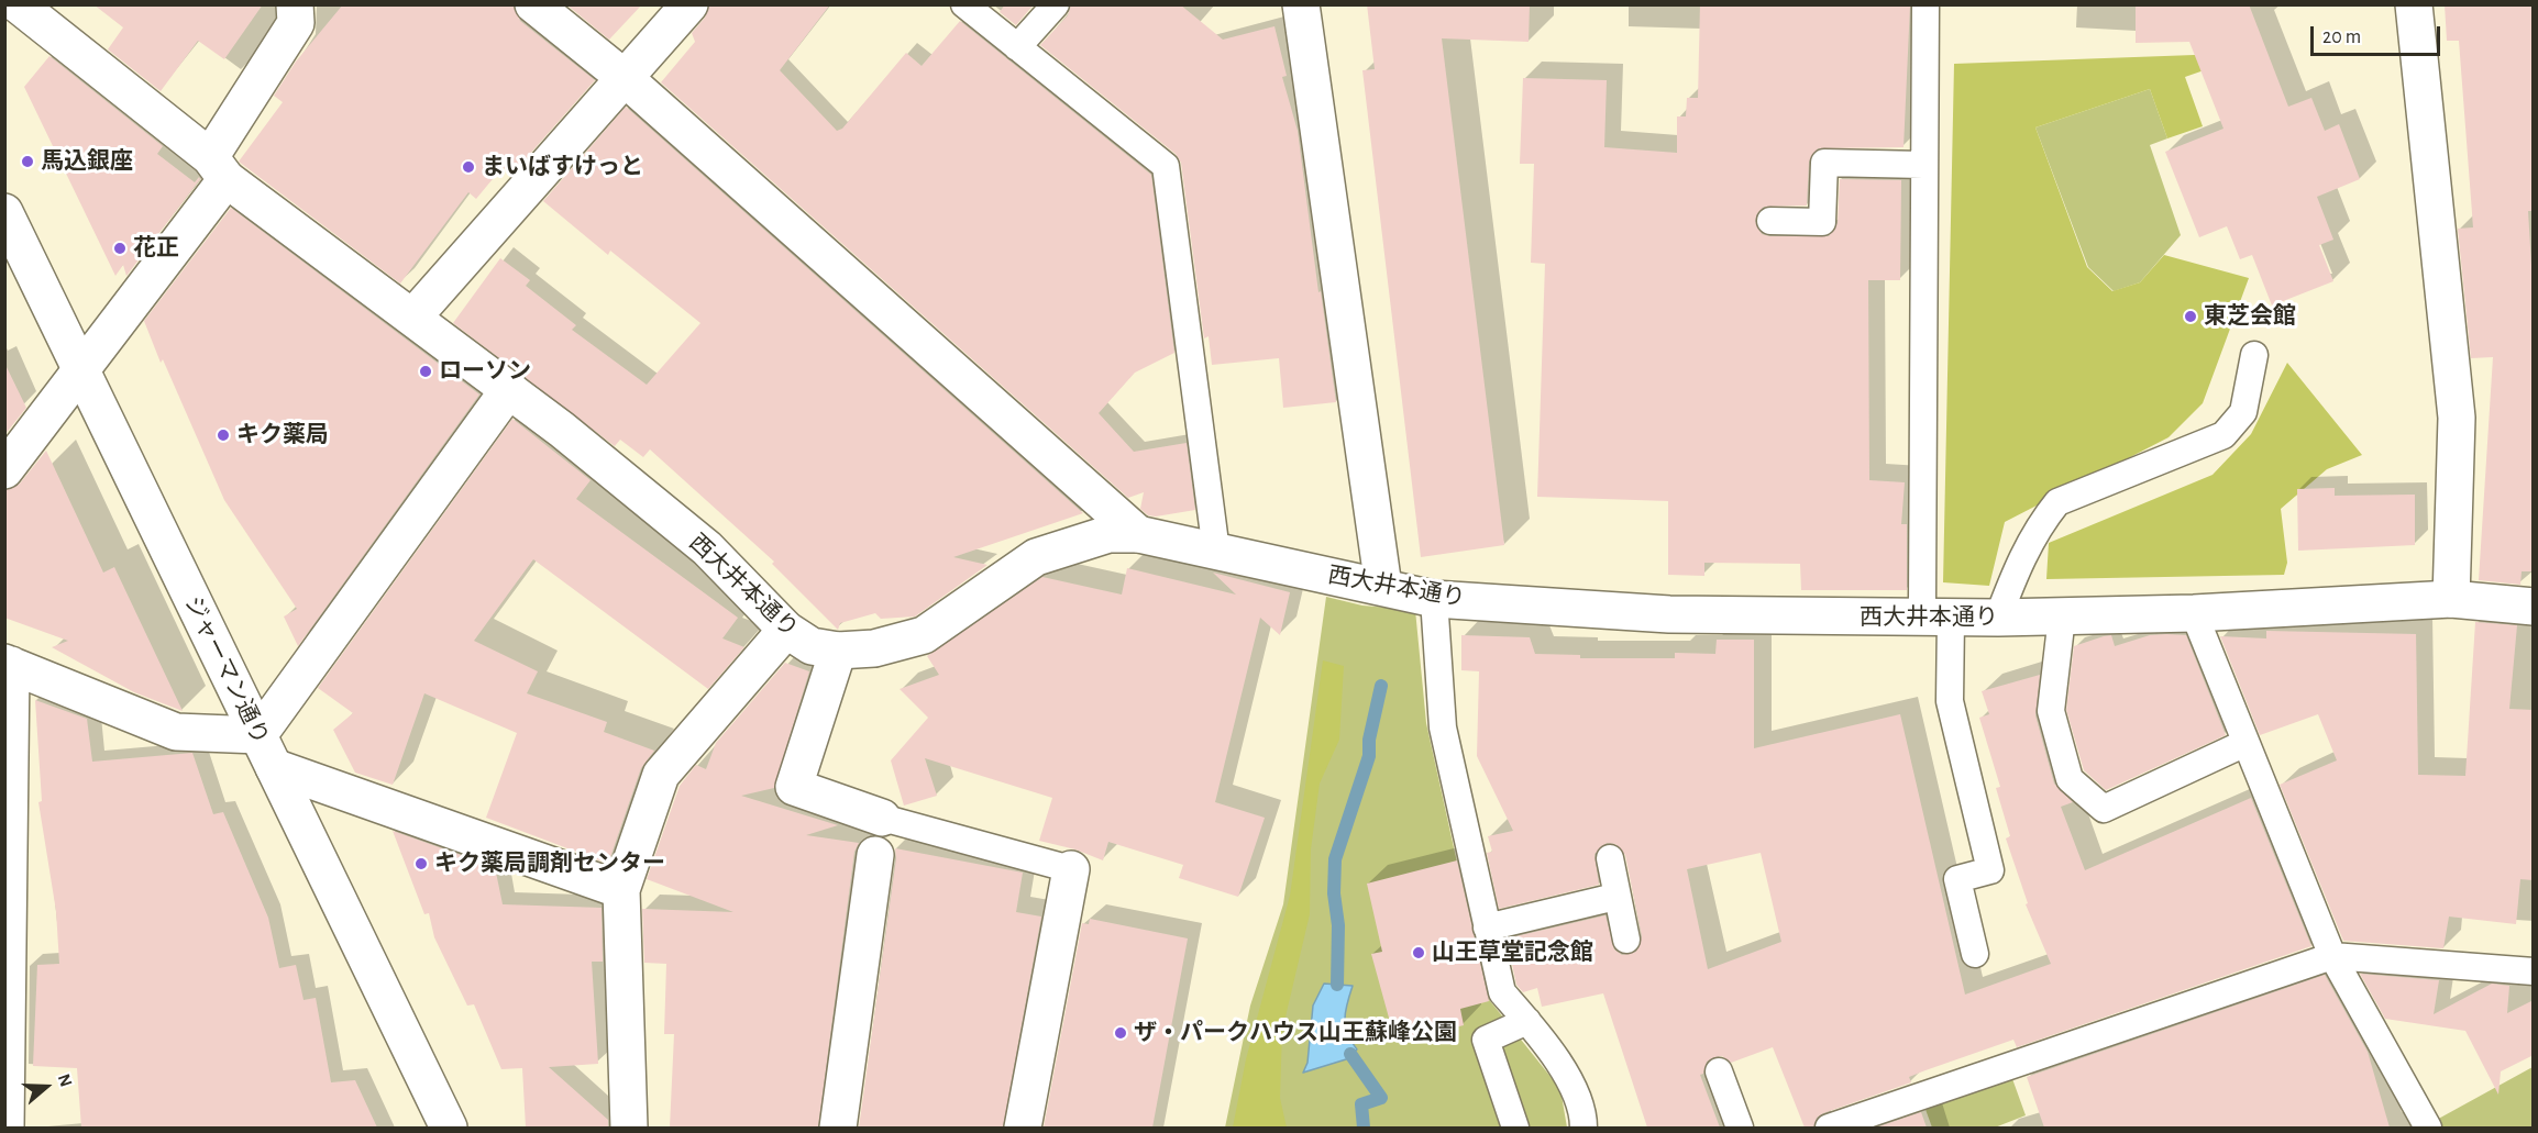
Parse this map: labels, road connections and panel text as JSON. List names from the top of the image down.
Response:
{
  "streets": {
    "street": ["西大井本通り", "ジャーマン通り"]
  },
  "places": [
    "馬込銀座",
    "まいばすけっと",
    "花正",
    "東芝会館",
    "ローソン",
    "キク薬局",
    "キク薬局調剤センター",
    "山王草堂記念館",
    "ザ・パークハウス山王蘇峰公園"
  ],
  "scale_bar": "20 m",
  "north": "right"
}
